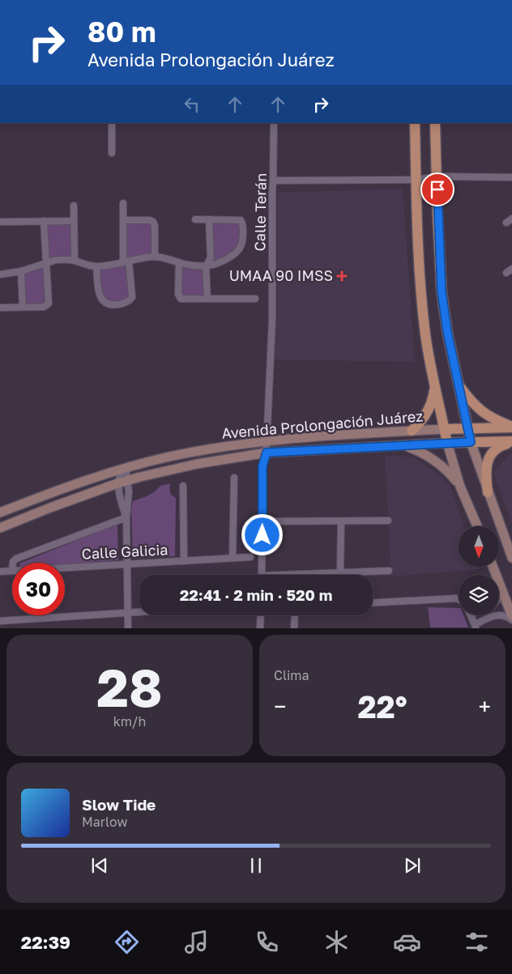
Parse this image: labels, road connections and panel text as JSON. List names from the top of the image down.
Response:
{
  "streets": {
    "main road": ["Avenida Prolongación Juárez"],
    "street": ["Calle Terán", "Calle Galicia"]
  },
  "crossings": [
    ["Calle Terán", "Avenida Prolongación Juárez"]
  ],
  "places": {
    "health": ["UMAA 90 IMSS"]
  },
  "north": "bottom",
  "page": {
    "turn": ["80 m", "Avenida Prolongación Juárez"],
    "limit": "30",
    "trip": "22:41 · 2 min · 520 m",
    "tile": [
      ["28", "km/h"],
      "Clima"
    ],
    "heat": ["−", "22°", "+"],
    "song": ["Slow Tide", "Marlow"],
    "tabs": "22:39"
  }
}
